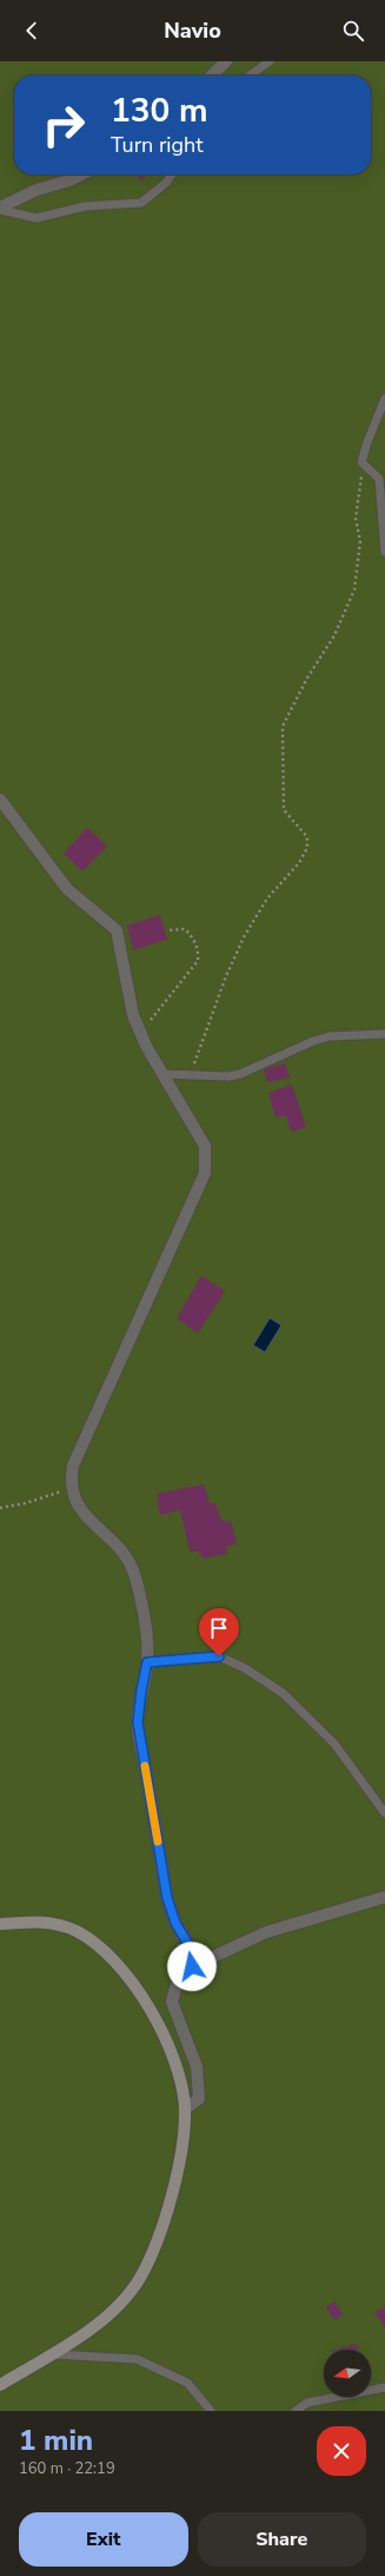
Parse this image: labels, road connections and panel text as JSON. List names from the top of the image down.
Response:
{
  "north": "left",
  "page": {
    "header": "Navio",
    "turn": ["130 m", "Turn right"],
    "heading": ["1 min", "160 m · 22:19"],
    "buttons": ["Exit", "Share"]
  }
}
